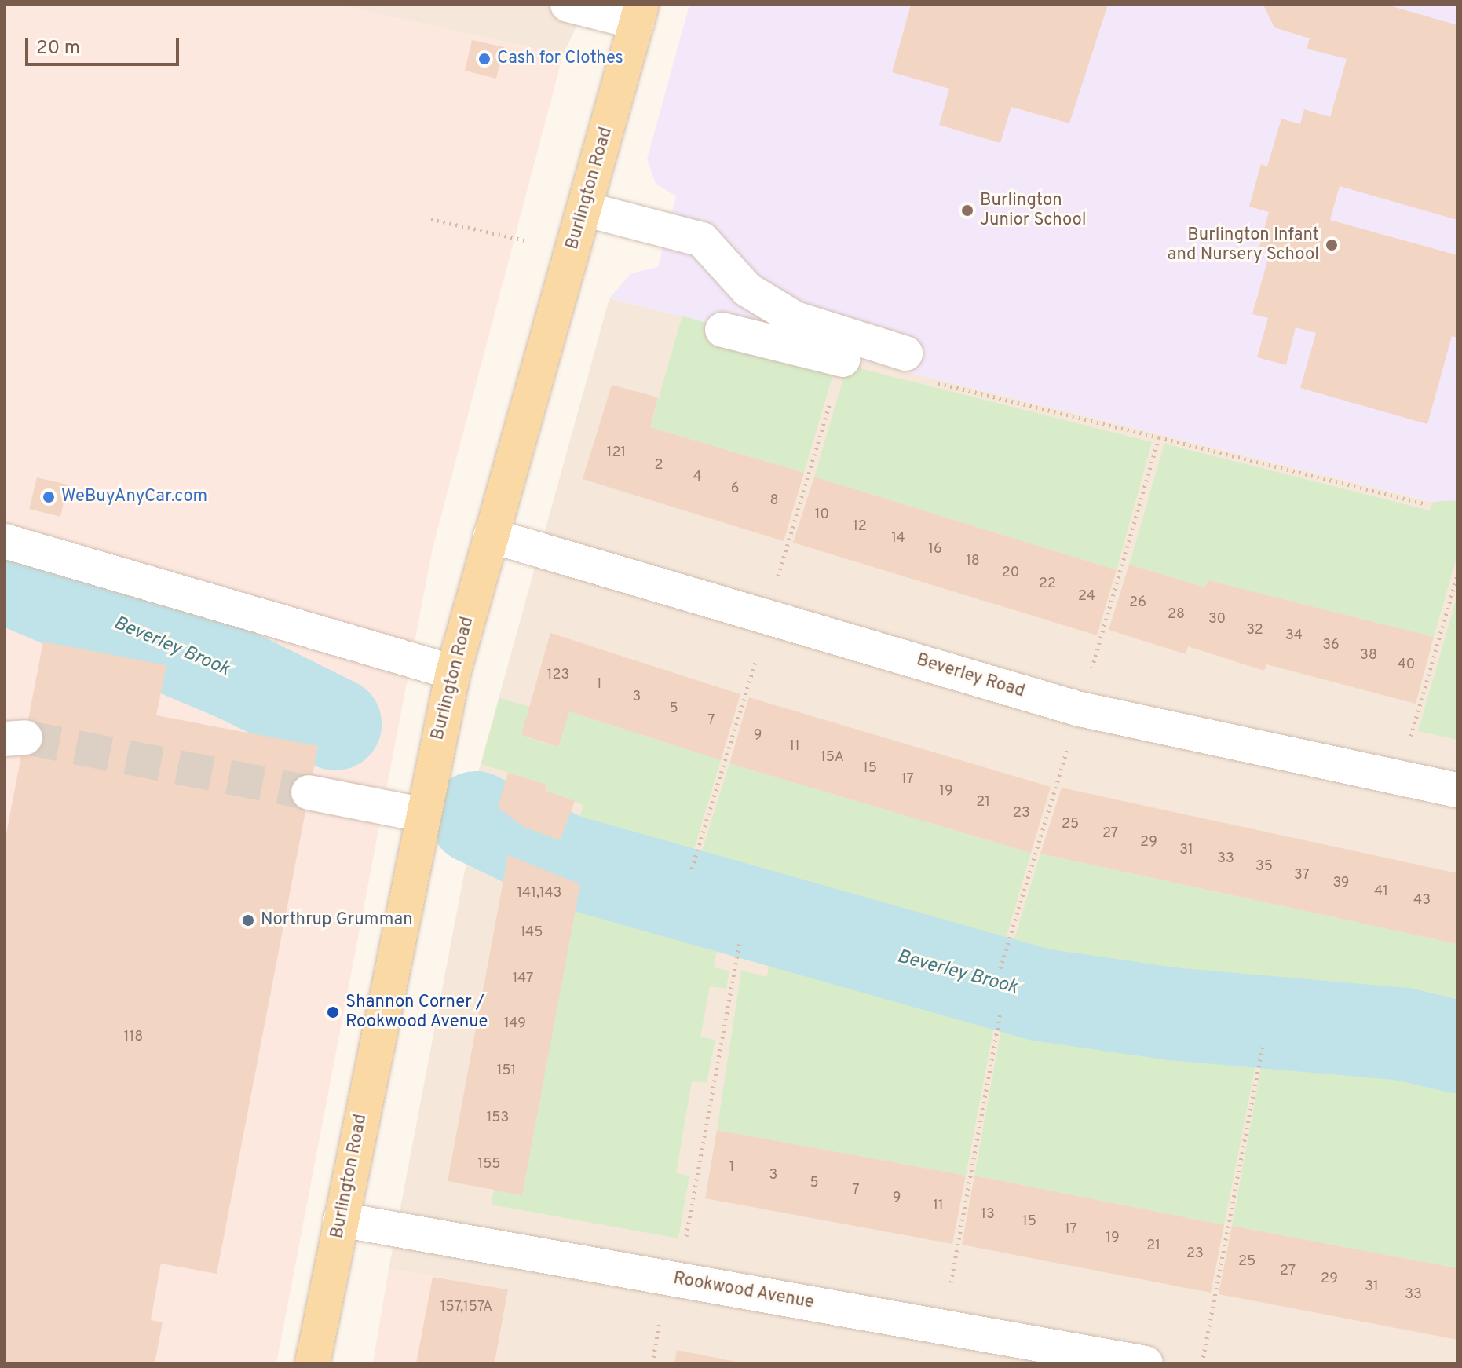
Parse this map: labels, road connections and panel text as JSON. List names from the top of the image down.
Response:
{
  "streets": {
    "main road": ["Burlington Road"],
    "street": ["Beverley Road", "Rookwood Avenue"]
  },
  "crossings": [
    ["Burlington Road", "Beverley Road"],
    ["Burlington Road", "Rookwood Avenue"]
  ],
  "water": ["Beverley Brook"],
  "places": [
    "Cash for Clothes",
    "Burlington Junior School",
    "Burlington Infant and Nursery School",
    "WeBuyAnyCar.com",
    "Northrup Grumman",
    "Shannon Corner / Rookwood Avenue"
  ],
  "house_numbers": [
    "121",
    "2",
    "4",
    "6",
    "8",
    "10",
    "12",
    "14",
    "16",
    "18",
    "20",
    "22",
    "24",
    "26",
    "28",
    "30",
    "32",
    "34",
    "36",
    "38",
    "40",
    "123",
    "1",
    "3",
    "5",
    "7",
    "9",
    "11",
    "15A",
    "15",
    "17",
    "19",
    "21",
    "23",
    "25",
    "27",
    "29",
    "31",
    "33",
    "35",
    "37",
    "39",
    "41",
    "141,143",
    "43",
    "145",
    "147",
    "149",
    "118",
    "151",
    "153",
    "155",
    "1",
    "3",
    "5",
    "7",
    "9",
    "11",
    "13",
    "15",
    "17",
    "19",
    "21",
    "23",
    "25",
    "27",
    "29",
    "31",
    "33",
    "157,157A"
  ],
  "scale_bar": "20 m"
}
